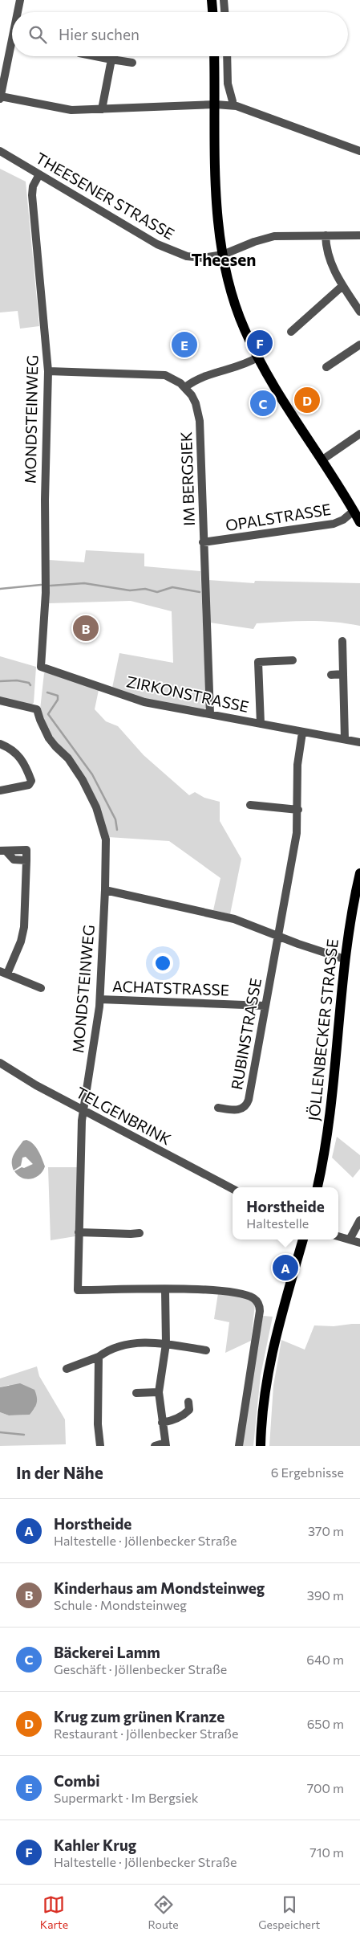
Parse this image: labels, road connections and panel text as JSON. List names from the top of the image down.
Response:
{
  "streets": {
    "main road": ["JÖLLENBECKER STRASSE"],
    "street": [
      "THEESENER STRASSE",
      "MONDSTEINWEG",
      "IM BERGSIEK",
      "OPALSTRASSE",
      "ZIRKONSTRASSE",
      "ACHATSTRASSE",
      "RUBINSTRASSE",
      "TELGENBRINK"
    ]
  },
  "crossings": [
    ["THEESENER STRASSE", "MONDSTEINWEG"],
    ["MONDSTEINWEG", "IM BERGSIEK"],
    ["MONDSTEINWEG", "ZIRKONSTRASSE"],
    ["MONDSTEINWEG", "ACHATSTRASSE"],
    ["MONDSTEINWEG", "TELGENBRINK"],
    ["IM BERGSIEK", "OPALSTRASSE"],
    ["IM BERGSIEK", "ZIRKONSTRASSE"],
    ["ZIRKONSTRASSE", "RUBINSTRASSE"],
    ["ACHATSTRASSE", "RUBINSTRASSE"]
  ],
  "districts": ["Theesen"],
  "page": {
    "search": "Hier suchen",
    "pins": [
      "F",
      "E",
      "D",
      "C",
      "B",
      "A"
    ],
    "popup": ["Horstheide", "Haltestelle"],
    "heading": ["In der Nähe", "6 Ergebnisse"],
    "list": [
      {
        "mark": "A",
        "name": "Horstheide",
        "note": "Haltestelle · Jöllenbecker Straße",
        "value": "370 m"
      },
      {
        "mark": "B",
        "name": "Kinderhaus am Mondsteinweg",
        "note": "Schule · Mondsteinweg",
        "value": "390 m"
      },
      {
        "mark": "C",
        "name": "Bäckerei Lamm",
        "note": "Geschäft · Jöllenbecker Straße",
        "value": "640 m"
      },
      {
        "mark": "D",
        "name": "Krug zum grünen Kranze",
        "note": "Restaurant · Jöllenbecker Straße",
        "value": "650 m"
      },
      {
        "mark": "E",
        "name": "Combi",
        "note": "Supermarkt · Im Bergsiek",
        "value": "700 m"
      },
      {
        "mark": "F",
        "name": "Kahler Krug",
        "note": "Haltestelle · Jöllenbecker Straße",
        "value": "710 m"
      }
    ],
    "nav": ["Karte", "Route", "Gespeichert"]
  }
}
